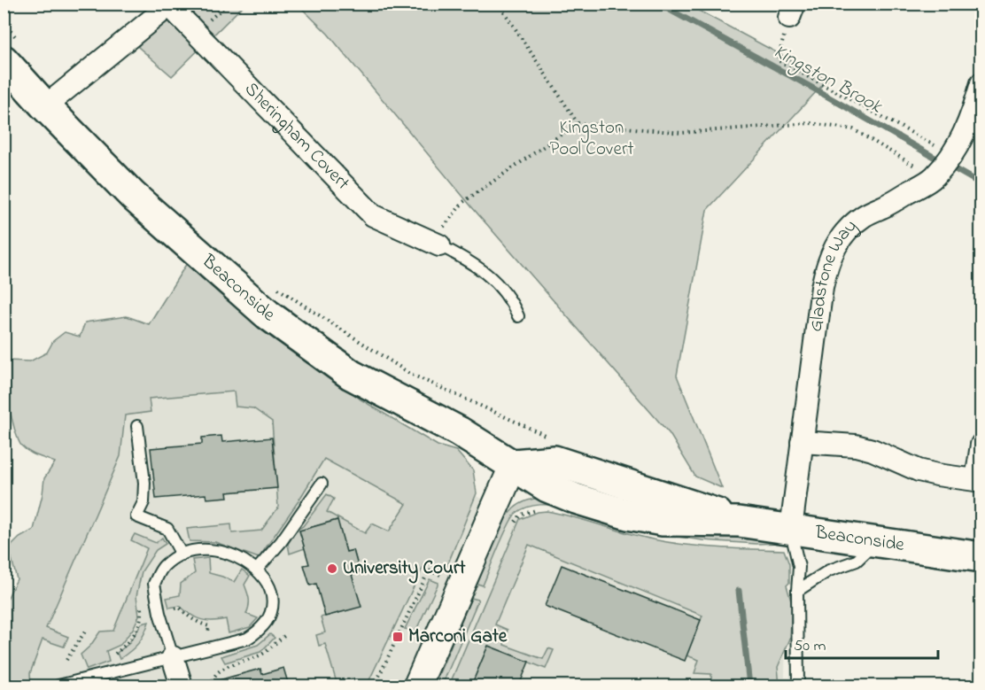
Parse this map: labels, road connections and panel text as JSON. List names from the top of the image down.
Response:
{
  "streets": {
    "highway": ["Beaconside"],
    "street": ["Sheringham Covert", "Gladstone Way"]
  },
  "crossings": [
    ["Sheringham Covert", "Beaconside"],
    ["Gladstone Way", "Beaconside"]
  ],
  "water": ["Kingston Brook"],
  "parks": ["Kingston Pool Covert"],
  "places": {
    "other": ["University Court"],
    "transit": ["Marconi Gate"]
  },
  "scale_bar": "50 m"
}
